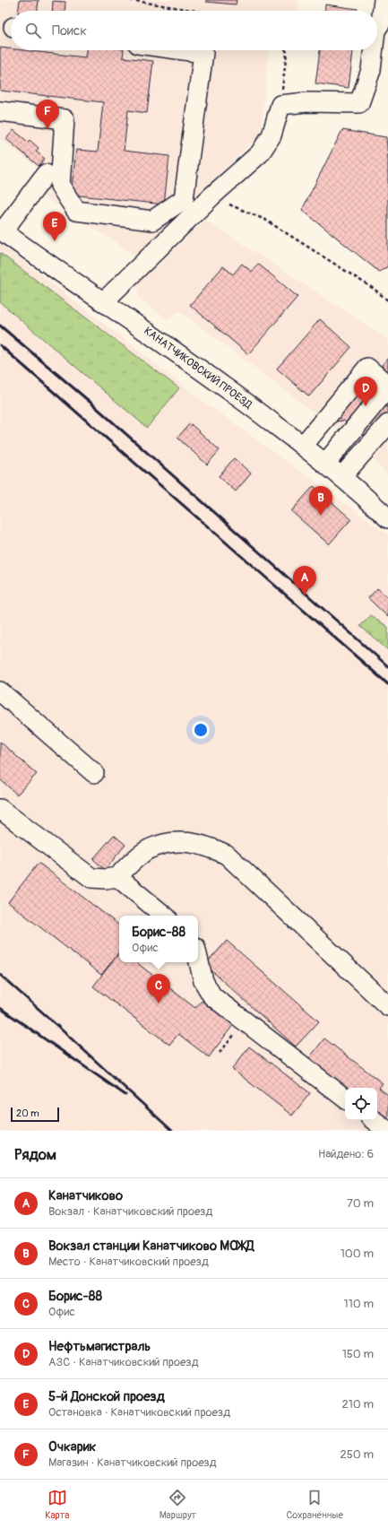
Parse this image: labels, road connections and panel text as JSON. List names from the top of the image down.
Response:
{
  "streets": {
    "street": ["КАНАТЧИКОВСКИЙ ПРОЕЗД"]
  },
  "scale_bar": "20 m",
  "page": {
    "search": "Поиск",
    "pins": [
      "F",
      "E",
      "D",
      "B",
      "A",
      "C"
    ],
    "popup": ["Борис-88", "Офис"],
    "scale": "20 m",
    "heading": ["Рядом", "Найдено: 6"],
    "list": [
      {
        "mark": "A",
        "name": "Канатчиково",
        "note": "Вокзал · Канатчиковский проезд",
        "value": "70 m"
      },
      {
        "mark": "B",
        "name": "Вокзал станции Канатчиково МОЖД",
        "note": "Место · Канатчиковский проезд",
        "value": "100 m"
      },
      {
        "mark": "C",
        "name": "Борис-88",
        "note": "Офис",
        "value": "110 m"
      },
      {
        "mark": "D",
        "name": "Нефтьмагистраль",
        "note": "АЗС · Канатчиковский проезд",
        "value": "150 m"
      },
      {
        "mark": "E",
        "name": "5-й Донской проезд",
        "note": "Остановка · Канатчиковский проезд",
        "value": "210 m"
      },
      {
        "mark": "F",
        "name": "Очкарик",
        "note": "Магазин · Канатчиковский проезд",
        "value": "250 m"
      }
    ],
    "nav": ["Карта", "Маршрут", "Сохранённые"]
  }
}
